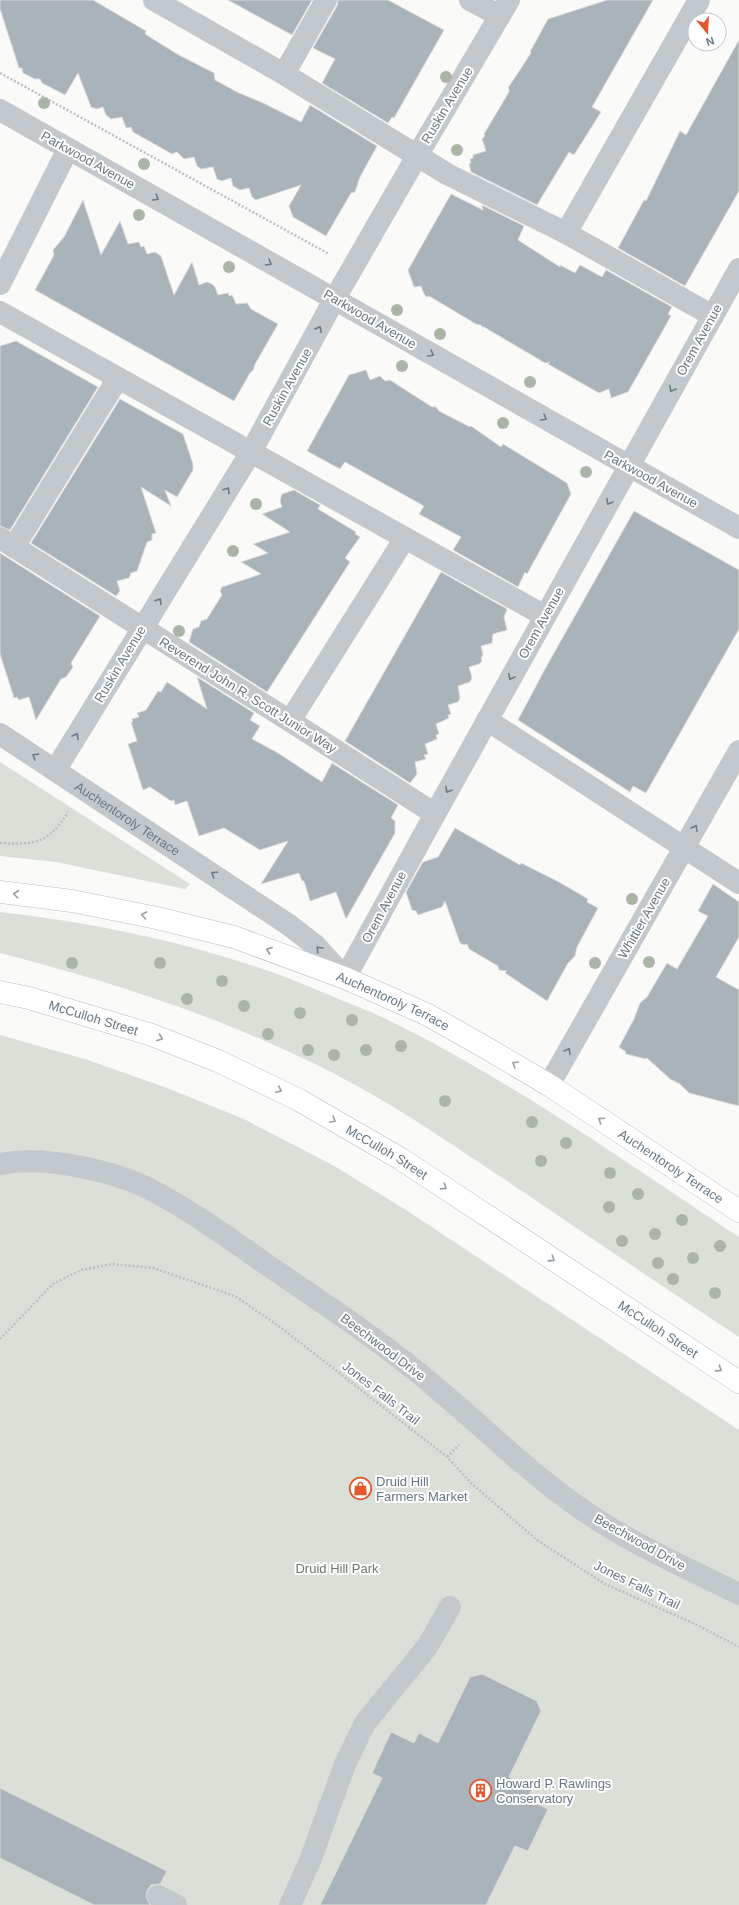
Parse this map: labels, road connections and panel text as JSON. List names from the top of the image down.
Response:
{
  "streets": {
    "main road": ["Auchentoroly Terrace", "McCulloh Street"],
    "street": [
      "Ruskin Avenue",
      "Parkwood Avenue",
      "Orem Avenue",
      "Reverend John R. Scott Junior Way",
      "Whittier Avenue",
      "Beechwood Drive"
    ],
    "path": ["Jones Falls Trail"]
  },
  "crossings": [
    ["Ruskin Avenue", "Parkwood Avenue"],
    ["Ruskin Avenue", "Reverend John R. Scott Junior Way"],
    ["Ruskin Avenue", "Auchentoroly Terrace"],
    ["Parkwood Avenue", "Orem Avenue"],
    ["Orem Avenue", "Reverend John R. Scott Junior Way"],
    ["Orem Avenue", "Auchentoroly Terrace"],
    ["Auchentoroly Terrace", "Whittier Avenue"]
  ],
  "one_way": ["Auchentoroly Terrace", "Whittier Avenue"],
  "parks": ["Druid Hill Park"],
  "places": {
    "shop": ["Druid Hill Farmers Market"],
    "building": ["Howard P. Rawlings Conservatory"]
  },
  "north": "bottom"
}
